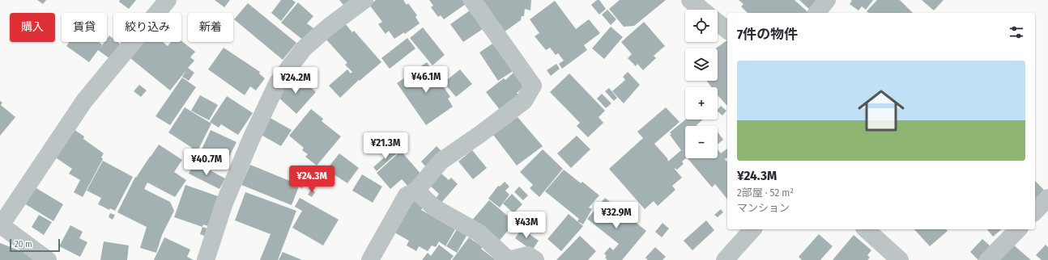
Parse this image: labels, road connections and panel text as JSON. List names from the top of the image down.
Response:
{
  "scale_bar": "20 m",
  "page": {
    "map_buttons": ["+", "−"],
    "chip": [
      "購入",
      "賃貸",
      "絞り込み",
      "新着"
    ],
    "heading": "7件の物件",
    "list": [
      {
        "name": "¥24.3M",
        "note": "2部屋 · 52 m² · マンション"
      }
    ],
    "price": [
      "¥46.1M",
      "¥24.2M",
      "¥21.3M",
      "¥40.7M",
      "¥24.3M",
      "¥32.9M",
      "¥43M"
    ],
    "scale": "20 m"
  }
}
